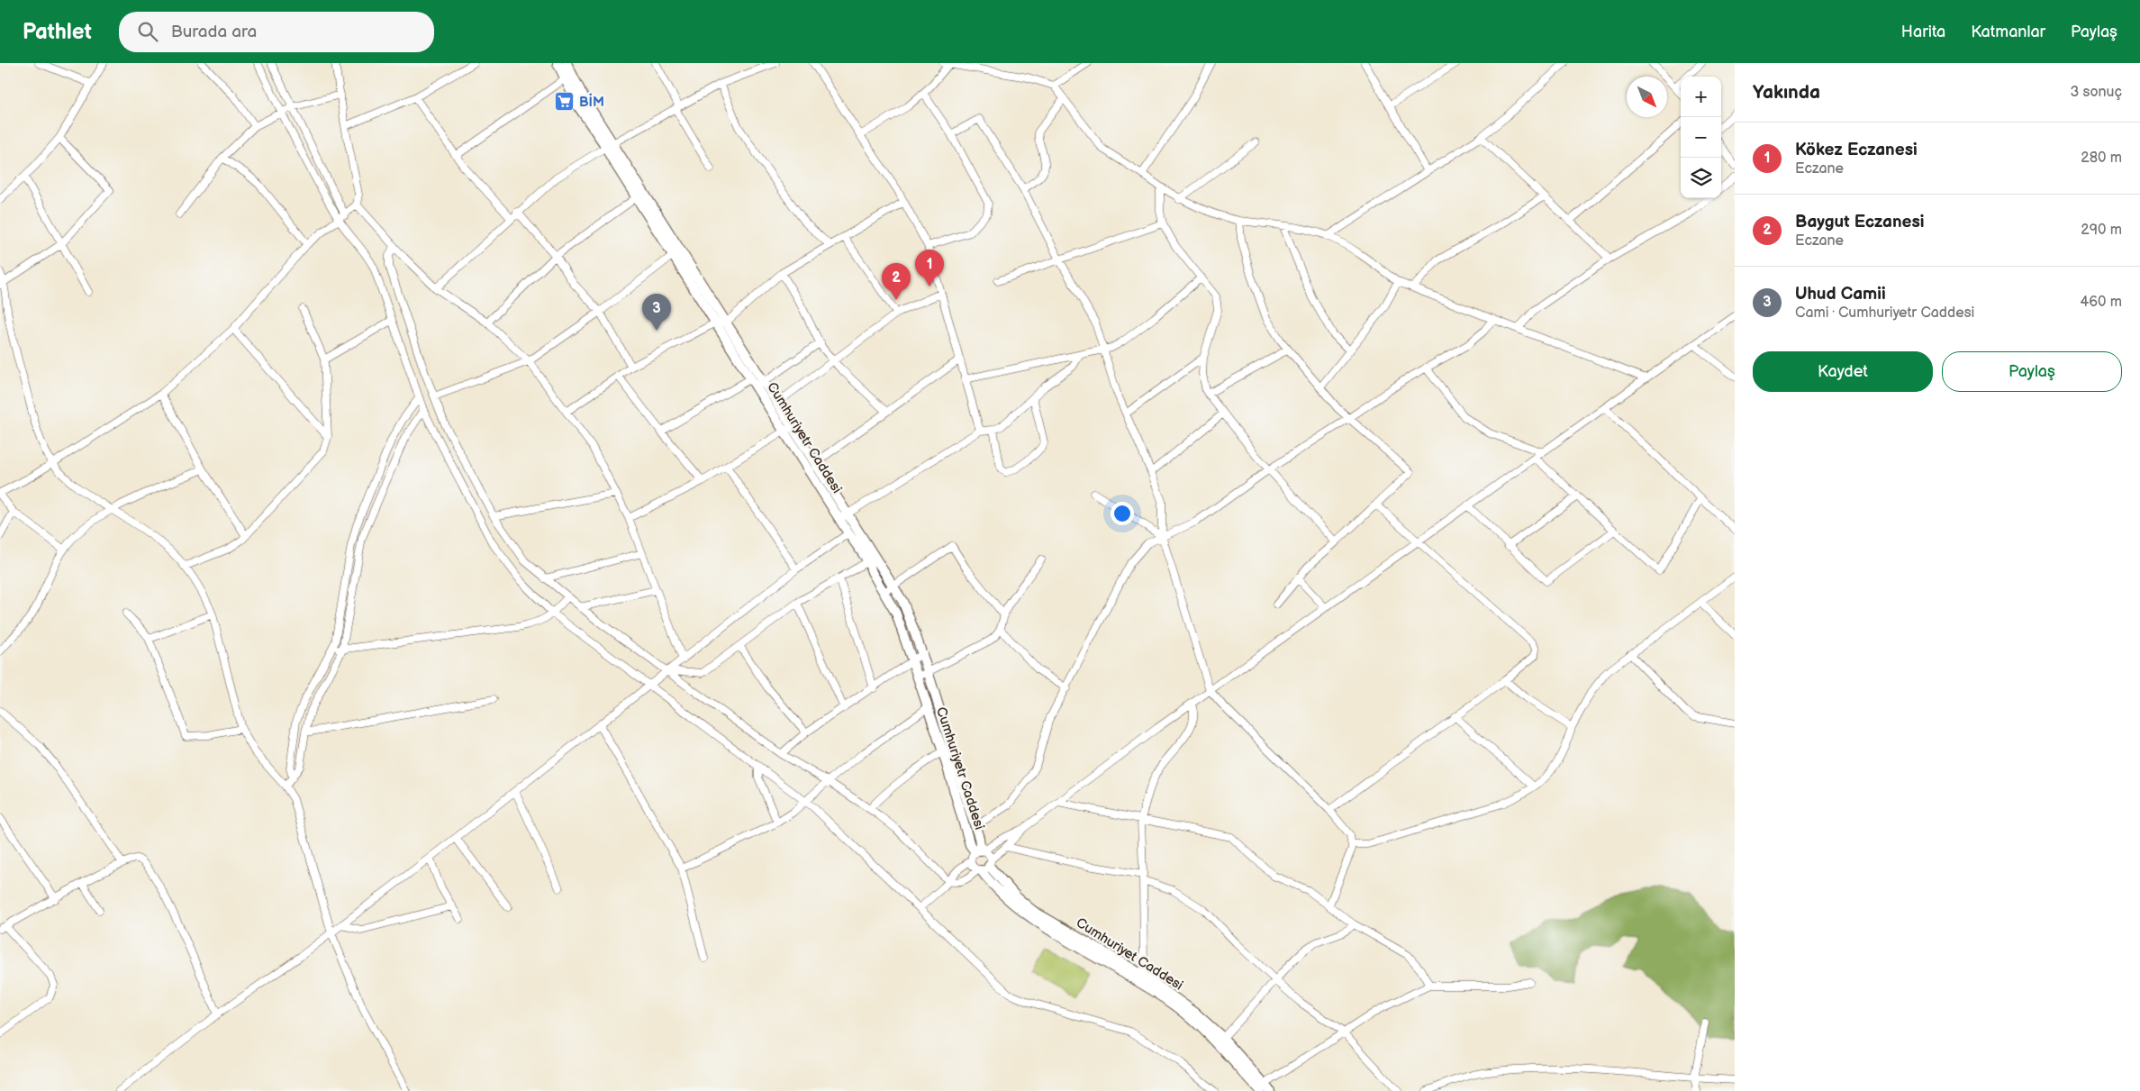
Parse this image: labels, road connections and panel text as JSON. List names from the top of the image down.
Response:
{
  "streets": {
    "main road": ["Cumhuriyetr Caddesi", "Cumhuriyet Caddesi"]
  },
  "places": {
    "supermarket": ["BİM"]
  },
  "north": "bottom right",
  "page": {
    "header": "Pathlet",
    "search": "Burada ara",
    "nav": ["Harita", "Katmanlar", "Paylaş"],
    "heading": ["Yakında", "3 sonuç"],
    "map_buttons": ["+", "−"],
    "list": [
      {
        "mark": "1",
        "name": "Kökez Eczanesi",
        "note": "Eczane",
        "value": "280 m"
      },
      {
        "mark": "2",
        "name": "Baygut Eczanesi",
        "note": "Eczane",
        "value": "290 m"
      },
      {
        "mark": "3",
        "name": "Uhud Camii",
        "note": "Cami · Cumhuriyetr Caddesi",
        "value": "460 m"
      }
    ],
    "pins": ["1", "2", "3"],
    "buttons": ["Kaydet", "Paylaş"]
  }
}
